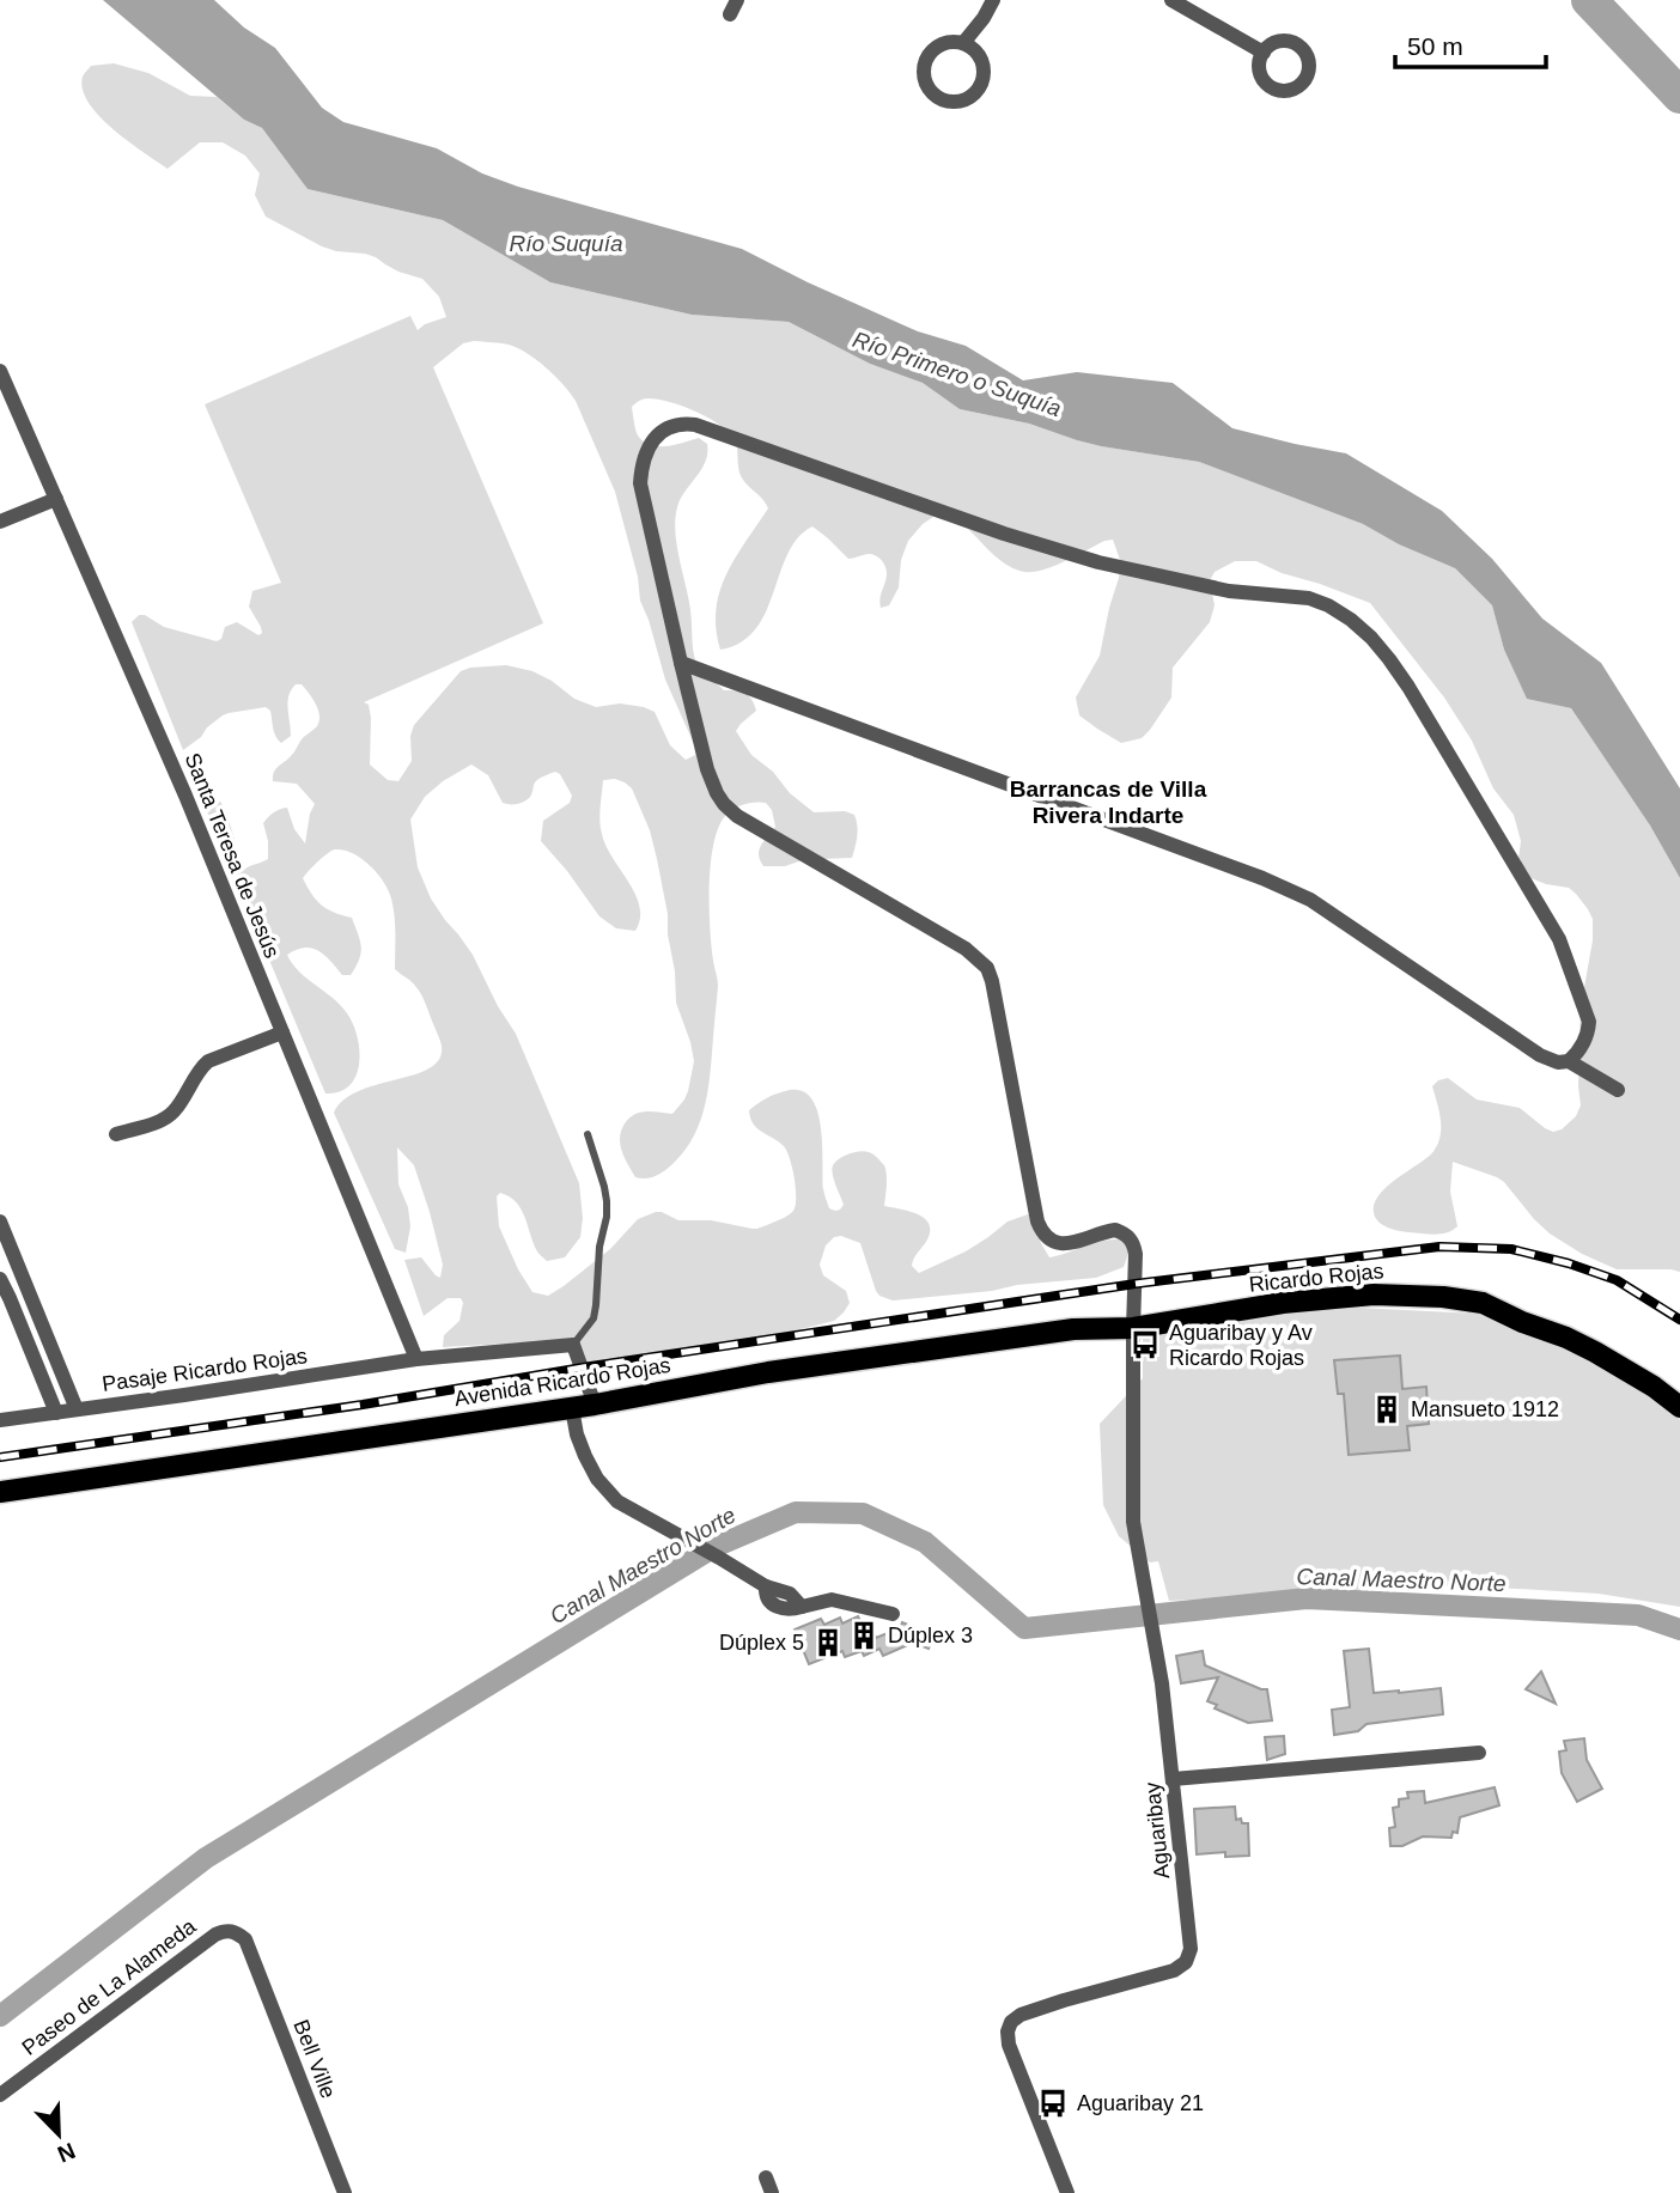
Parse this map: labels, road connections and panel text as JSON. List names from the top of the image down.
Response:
{
  "streets": {
    "main road": ["Ricardo Rojas", "Avenida Ricardo Rojas"],
    "street": [
      "Santa Teresa de Jesús",
      "Pasaje Ricardo Rojas",
      "Aguaribay",
      "Paseo de La Alameda",
      "Bell Ville"
    ]
  },
  "crossings": [
    ["Santa Teresa de Jesús", "Pasaje Ricardo Rojas"],
    ["Ricardo Rojas", "Avenida Ricardo Rojas"],
    ["Ricardo Rojas", "Aguaribay"],
    ["Avenida Ricardo Rojas", "Aguaribay"],
    ["Paseo de La Alameda", "Bell Ville"]
  ],
  "districts": ["Barrancas de Villa Rivera Indarte"],
  "water": ["Río Suquía", "Río Primero o Suquía", "Canal Maestro Norte"],
  "places": {
    "bus stop": ["Aguaribay y Av Ricardo Rojas", "Aguaribay 21"],
    "building": ["Mansueto 1912", "Dúplex 3", "Dúplex 5"]
  },
  "scale_bar": "50 m",
  "north": "bottom right"
}
